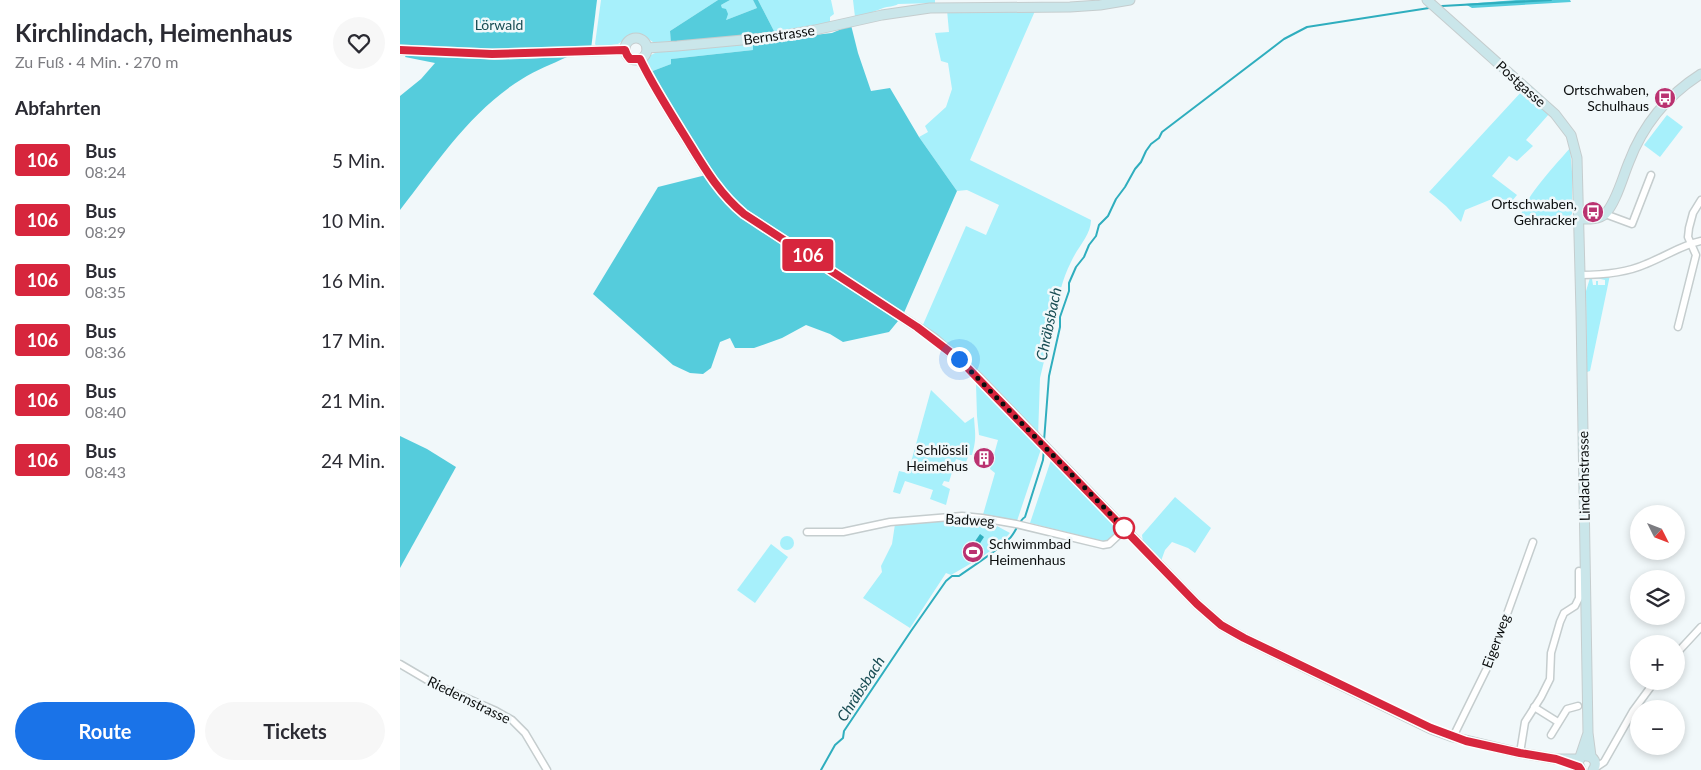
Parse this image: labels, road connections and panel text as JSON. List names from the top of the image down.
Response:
{
  "streets": {
    "main road": ["Bernstrasse", "Postgasse", "Lindachstrasse"],
    "street": ["Badweg", "Eigerweg", "Riedernstrasse"]
  },
  "crossings": [
    ["Postgasse", "Lindachstrasse"]
  ],
  "water": ["Chräbsbach"],
  "parks": ["Lörwald"],
  "places": {
    "bus stop": ["Ortschwaben, Schulhaus", "Ortschwaben, Gehracker"],
    "building": ["Schlössli Heimehus"],
    "sports": ["Schwimmbad Heimenhaus"]
  },
  "lines": ["bus line 106"],
  "north": "bottom right",
  "page": {
    "heading": [
      ["Kirchlindach, Heimenhaus", "Zu Fuß · 4 Min. · 270 m"],
      "Abfahrten"
    ],
    "on_map": "106",
    "list": [
      {
        "mark": "106",
        "name": "Bus",
        "note": "08:24",
        "value": "5 Min."
      },
      {
        "mark": "106",
        "name": "Bus",
        "note": "08:29",
        "value": "10 Min."
      },
      {
        "mark": "106",
        "name": "Bus",
        "note": "08:35",
        "value": "16 Min."
      },
      {
        "mark": "106",
        "name": "Bus",
        "note": "08:36",
        "value": "17 Min."
      },
      {
        "mark": "106",
        "name": "Bus",
        "note": "08:40",
        "value": "21 Min."
      },
      {
        "mark": "106",
        "name": "Bus",
        "note": "08:43",
        "value": "24 Min."
      }
    ],
    "map_buttons": ["+", "−"],
    "buttons": ["Route", "Tickets"]
  }
}
